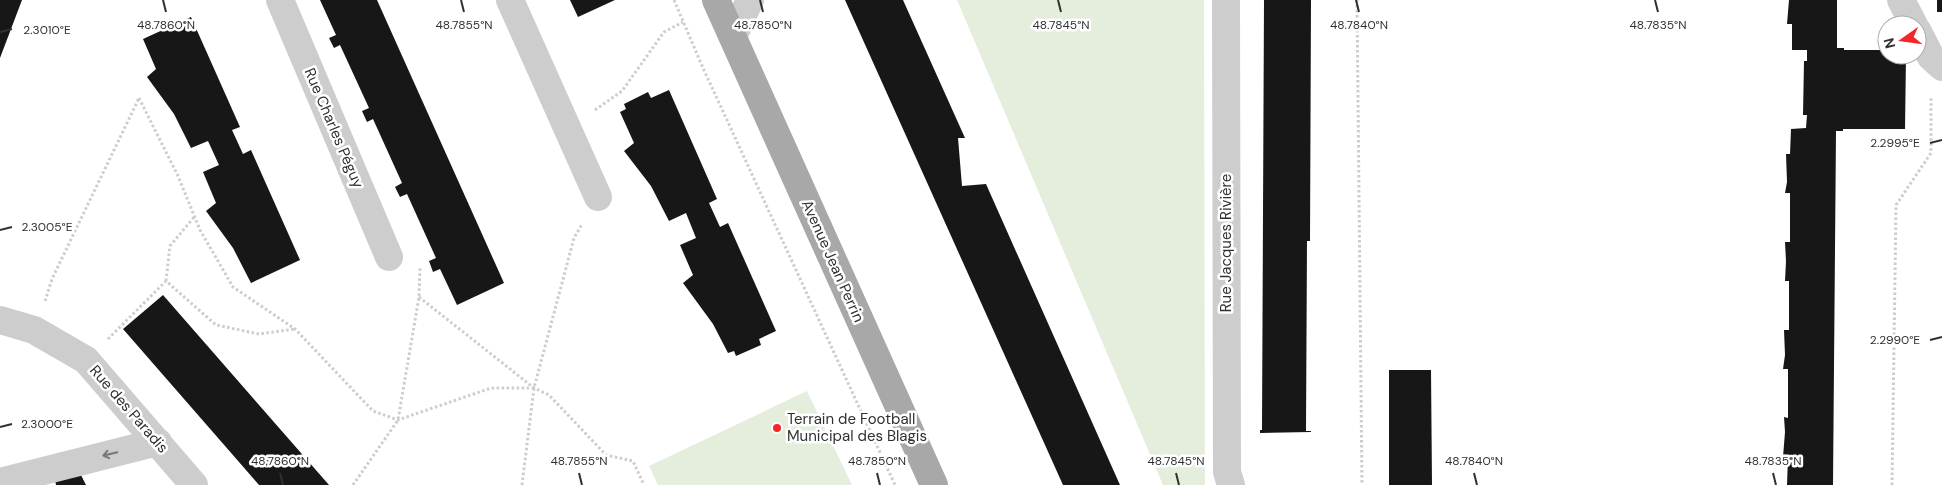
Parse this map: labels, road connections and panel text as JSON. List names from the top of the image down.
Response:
{
  "streets": {
    "main road": ["Avenue Jean Perrin"],
    "street": ["Rue Charles Péguy", "Rue Jacques Rivière", "Rue des Paradis"]
  },
  "places": ["Terrain de Football Municipal des Blagis"],
  "north": "left",
  "coordinates": [
    "48.7860°N",
    "48.7840°N",
    "48.7855°N",
    "48.7850°N",
    "48.7845°N",
    "48.7835°N",
    "2.3010°E",
    "2.2995°E",
    "2.3005°E",
    "2.2990°E",
    "2.3000°E"
  ]
}
